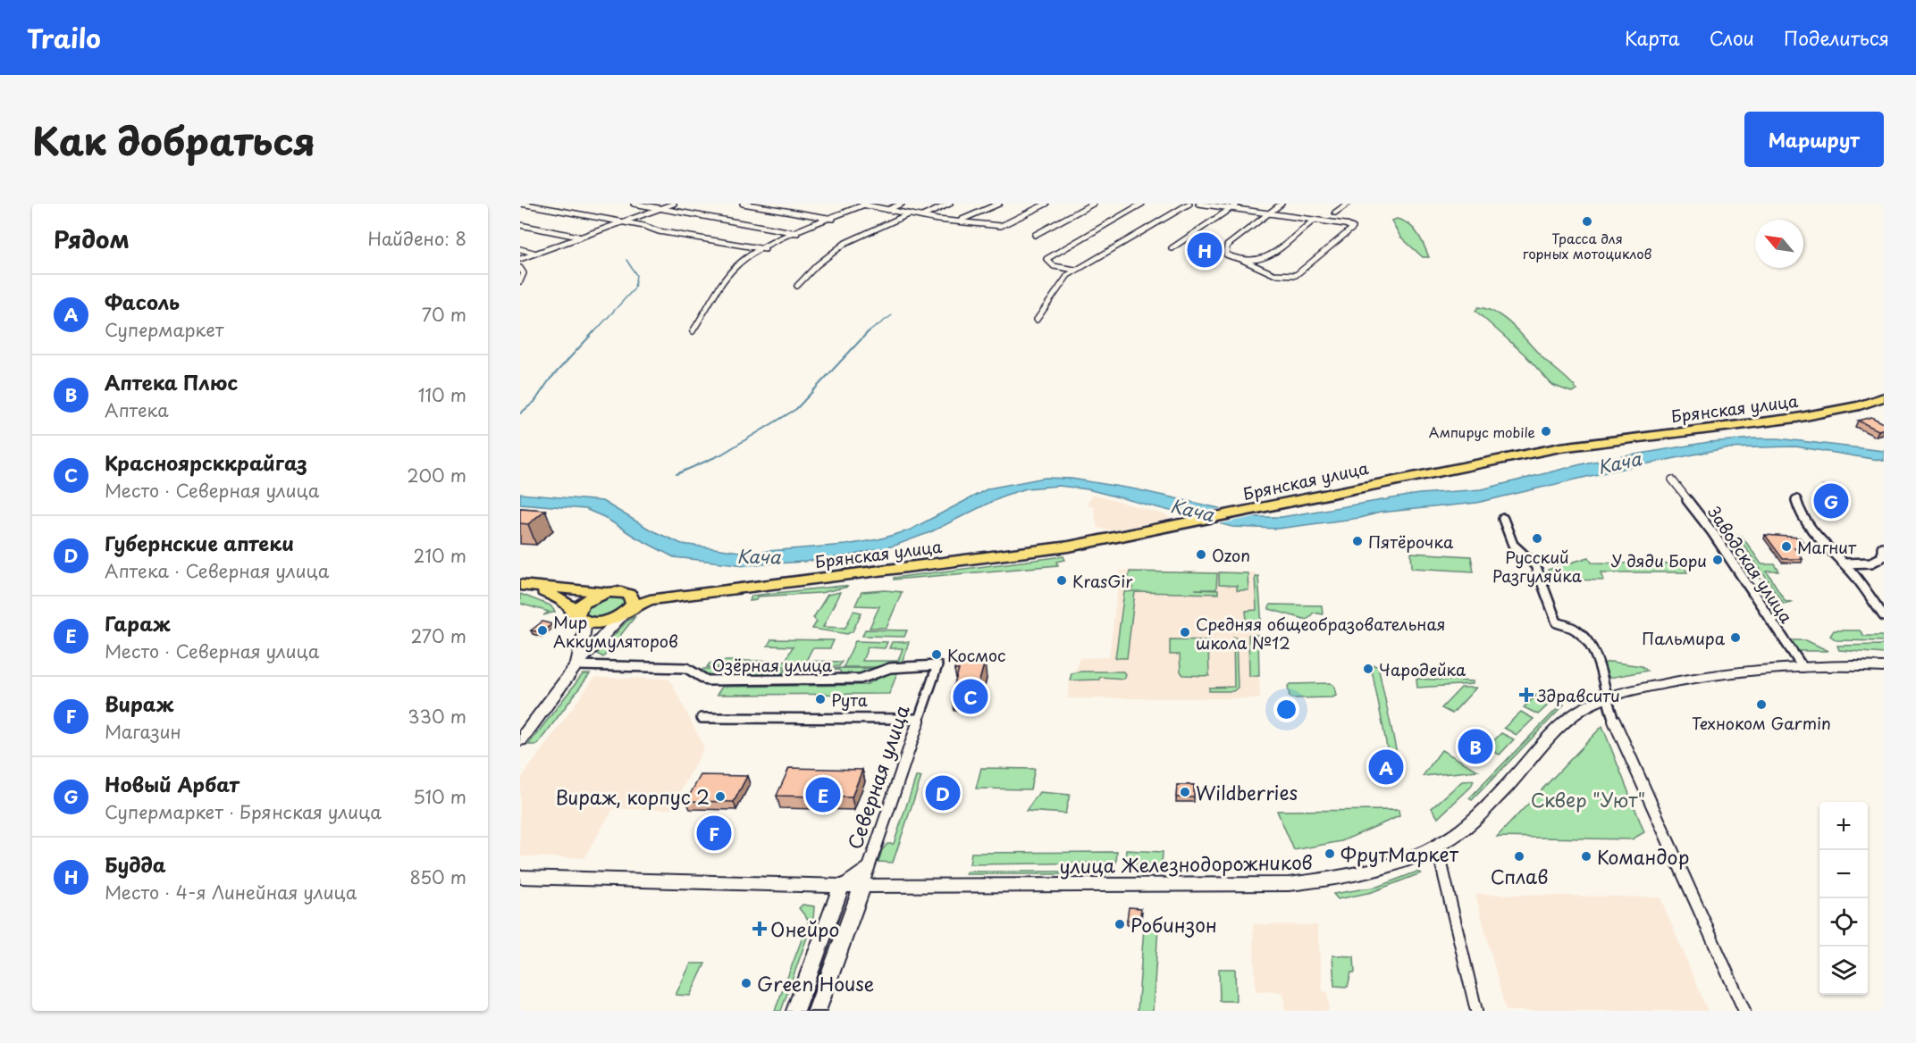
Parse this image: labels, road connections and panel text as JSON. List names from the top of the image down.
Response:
{
  "streets": {
    "highway": ["Брянская улица"],
    "street": [
      "Заводская улица",
      "Озёрная улица",
      "Северная улица",
      "улица Железнодорожников"
    ]
  },
  "crossings": [
    ["Заводская улица", "улица Железнодорожников"],
    ["Озёрная улица", "Северная улица"],
    ["Северная улица", "улица Железнодорожников"]
  ],
  "water": ["Кача"],
  "parks": ["Сквер \"Уют\""],
  "places": {
    "other": [
      "Трасса для горных мотоциклов",
      "Ампирус mobile",
      "Русский Разгуляйка",
      "Пятёрочка",
      "Магнит",
      "Ozon",
      "У дяди Бори",
      "KrasGir",
      "Мир Аккумуляторов",
      "Средняя общеобразовательная школа №12",
      "Пальмира",
      "Космос",
      "Чародейка",
      "Рута",
      "Техноком Garmin",
      "Wildberries",
      "Вираж, корпус 2",
      "ФрутМаркет",
      "Сплав",
      "Командор",
      "Робинзон",
      "Green House"
    ],
    "health": ["Здравсити", "Онейро"]
  },
  "north": "top left",
  "page": {
    "header": "Trailo",
    "nav": ["Карта", "Слои", "Поделиться"],
    "title": "Как добраться",
    "buttons": "Маршрут",
    "heading": ["Рядом", "Найдено: 8"],
    "pins": [
      "H",
      "G",
      "C",
      "B",
      "A",
      "D",
      "E",
      "F"
    ],
    "list": [
      {
        "mark": "A",
        "name": "Фасоль",
        "note": "Супермаркет",
        "value": "70 m"
      },
      {
        "mark": "B",
        "name": "Аптека Плюс",
        "note": "Аптека",
        "value": "110 m"
      },
      {
        "mark": "C",
        "name": "Красноярсккрайгаз",
        "note": "Место · Северная улица",
        "value": "200 m"
      },
      {
        "mark": "D",
        "name": "Губернские аптеки",
        "note": "Аптека · Северная улица",
        "value": "210 m"
      },
      {
        "mark": "E",
        "name": "Гараж",
        "note": "Место · Северная улица",
        "value": "270 m"
      },
      {
        "mark": "F",
        "name": "Вираж",
        "note": "Магазин",
        "value": "330 m"
      },
      {
        "mark": "G",
        "name": "Новый Арбат",
        "note": "Супермаркет · Брянская улица",
        "value": "510 m"
      },
      {
        "mark": "H",
        "name": "Будда",
        "note": "Место · 4-я Линейная улица",
        "value": "850 m"
      }
    ],
    "map_buttons": ["+", "−"]
  }
}
